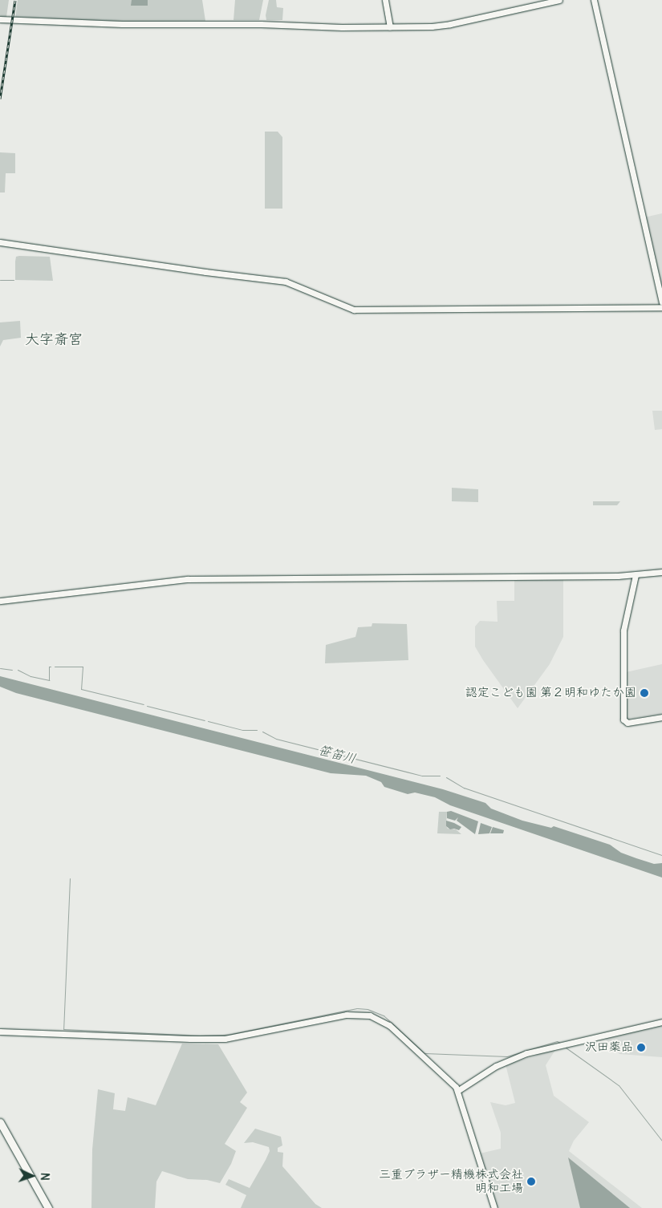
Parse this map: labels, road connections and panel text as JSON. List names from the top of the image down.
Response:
{
  "districts": ["大字斎宮"],
  "water": ["笹笛川"],
  "places": ["認定こども園 第２明和ゆたか園", "沢田薬品", "三重ブラザー精機株式会社 明和工場"],
  "north": "right"
}
